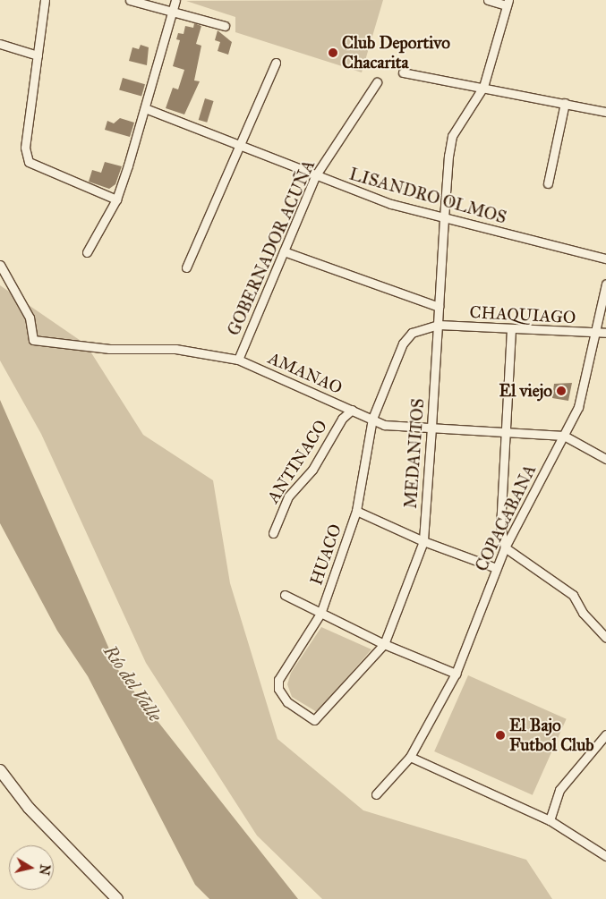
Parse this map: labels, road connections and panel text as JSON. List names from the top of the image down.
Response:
{
  "streets": {
    "street": [
      "LISANDRO OLMOS",
      "GOBERNADOR ACUÑA",
      "CHAQUIAGO",
      "AMANAO",
      "MEDANITOS",
      "ANTINACO",
      "COPACABANA",
      "HUACO"
    ]
  },
  "crossings": [
    ["LISANDRO OLMOS", "GOBERNADOR ACUÑA"],
    ["LISANDRO OLMOS", "MEDANITOS"],
    ["GOBERNADOR ACUÑA", "AMANAO"],
    ["CHAQUIAGO", "MEDANITOS"],
    ["CHAQUIAGO", "COPACABANA"],
    ["AMANAO", "MEDANITOS"],
    ["AMANAO", "ANTINACO"],
    ["AMANAO", "COPACABANA"],
    ["AMANAO", "HUACO"],
    ["MEDANITOS", "HUACO"]
  ],
  "water": ["Río del Valle"],
  "places": ["Club Deportivo Chacarita", "El viejo", "El Bajo Futbol Club"],
  "north": "right"
}
